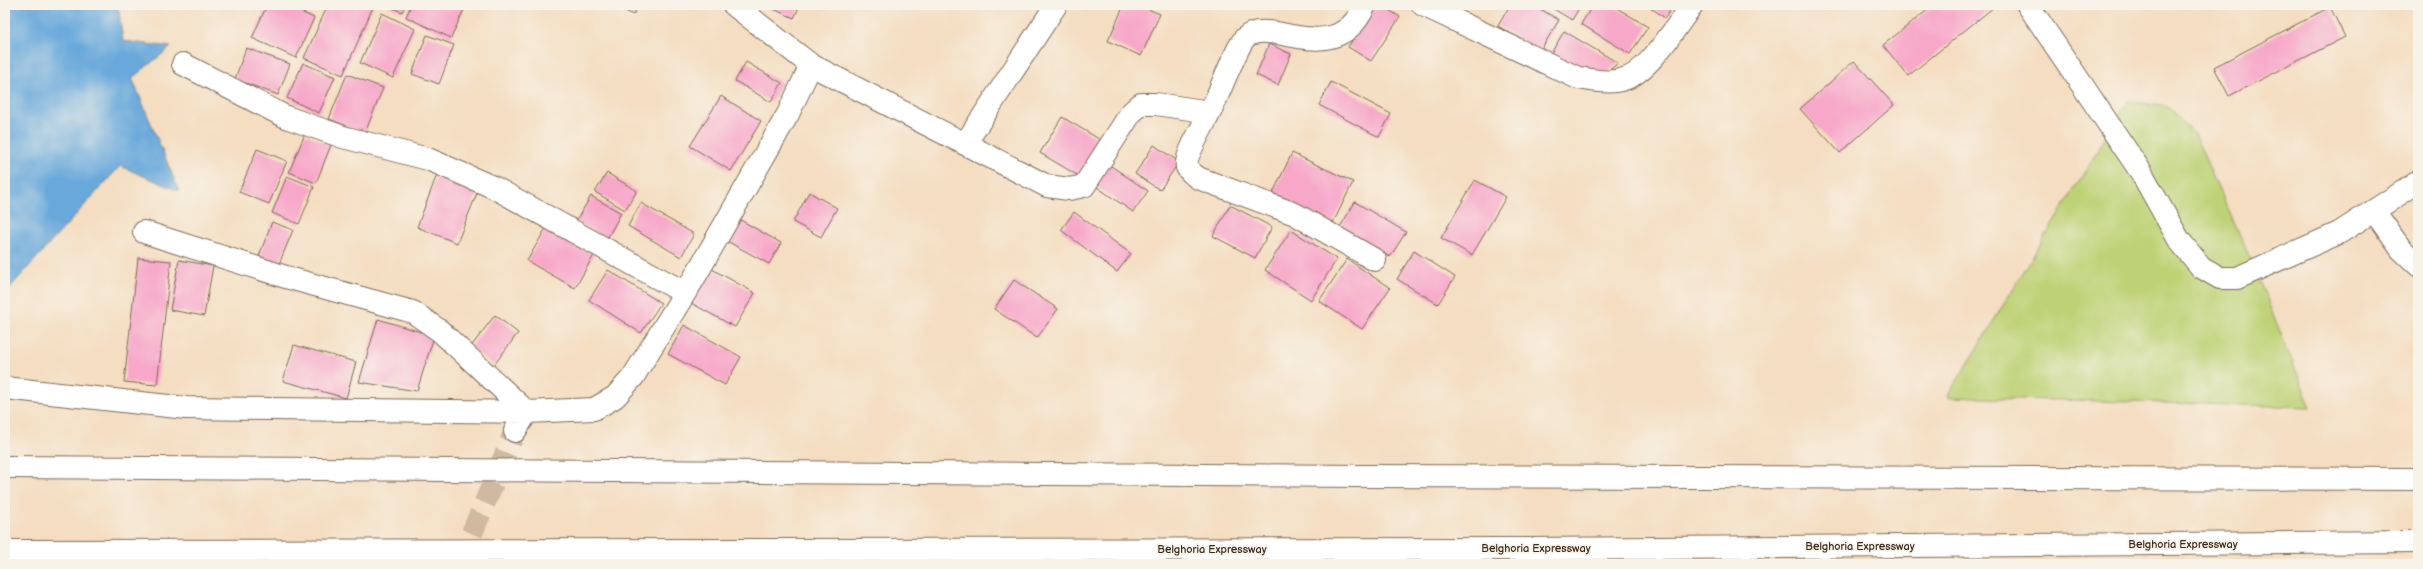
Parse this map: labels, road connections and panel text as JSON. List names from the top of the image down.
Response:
{
  "streets": {
    "main road": ["Belghoria Expressway"]
  }
}
